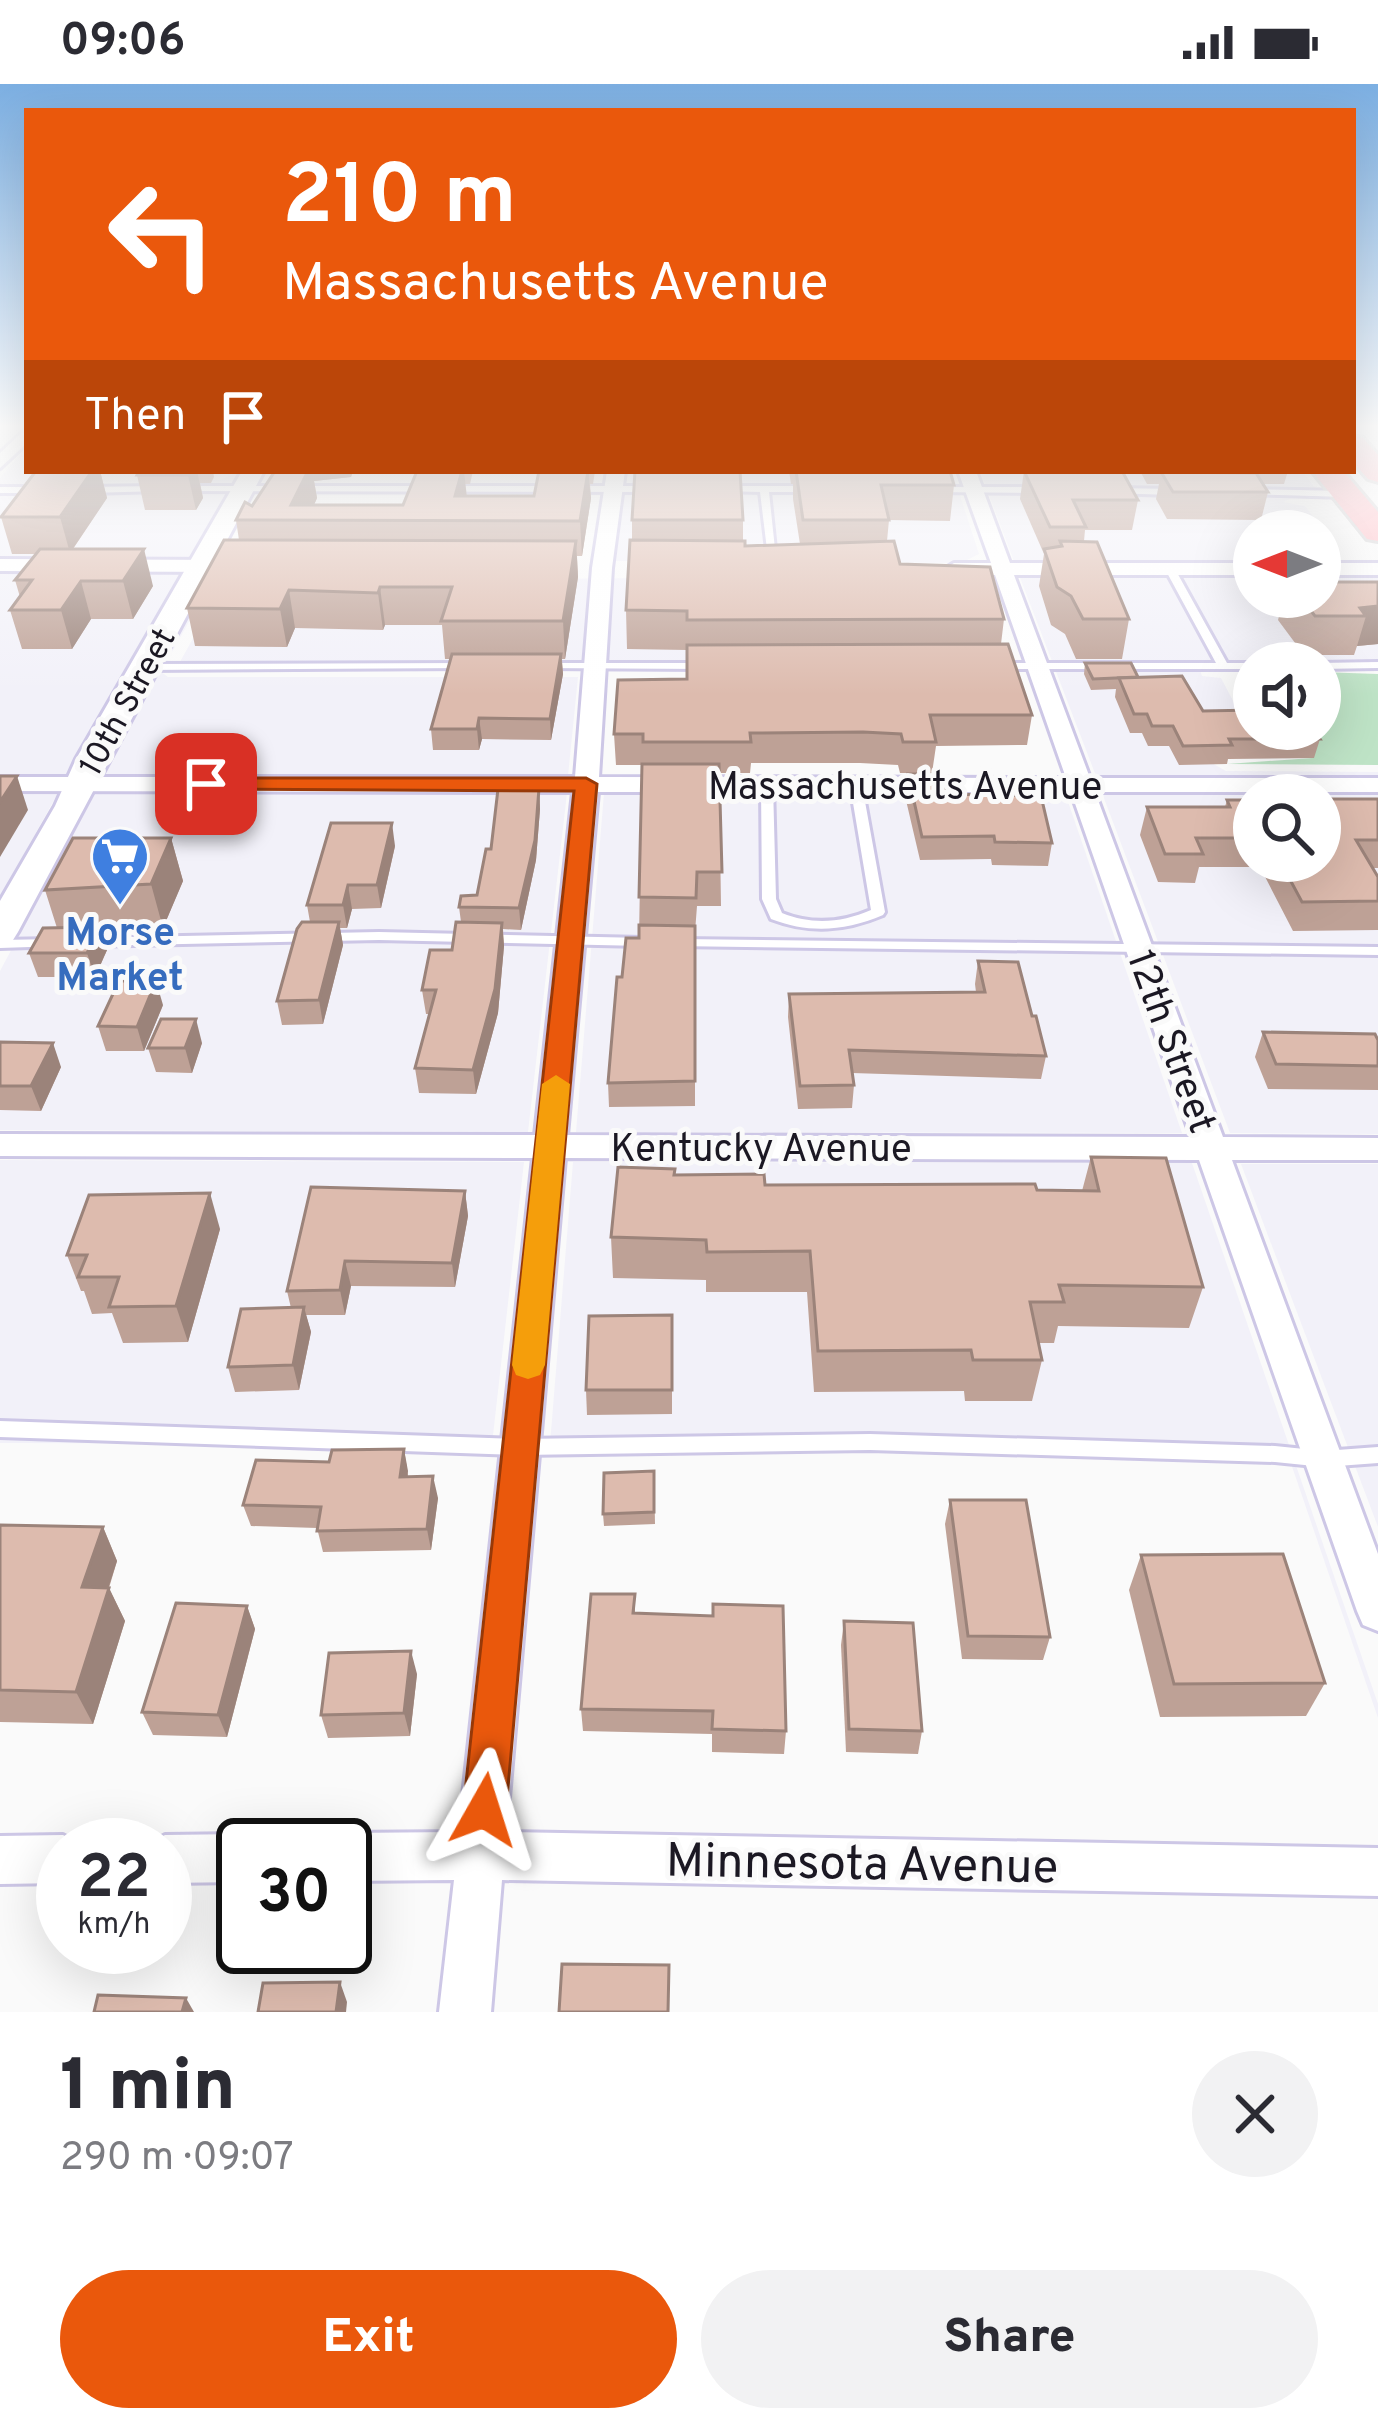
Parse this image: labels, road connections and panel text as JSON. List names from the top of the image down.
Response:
{
  "streets": {
    "street": [
      "10th Street",
      "Massachusetts Avenue",
      "12th Street",
      "Kentucky Avenue",
      "Minnesota Avenue"
    ]
  },
  "crossings": [
    ["10th Street", "Massachusetts Avenue"],
    ["Massachusetts Avenue", "12th Street"],
    ["12th Street", "Kentucky Avenue"]
  ],
  "places": {
    "supermarket": ["Morse Market"]
  },
  "north": "left",
  "page": {
    "status": "09:06",
    "turn": ["210 m", "Massachusetts Avenue"],
    "then": "Then",
    "speed": "22 km/h",
    "limit": "30",
    "heading": ["1 min", "290 m · 09:07"],
    "buttons": ["Exit", "Share"]
  }
}
